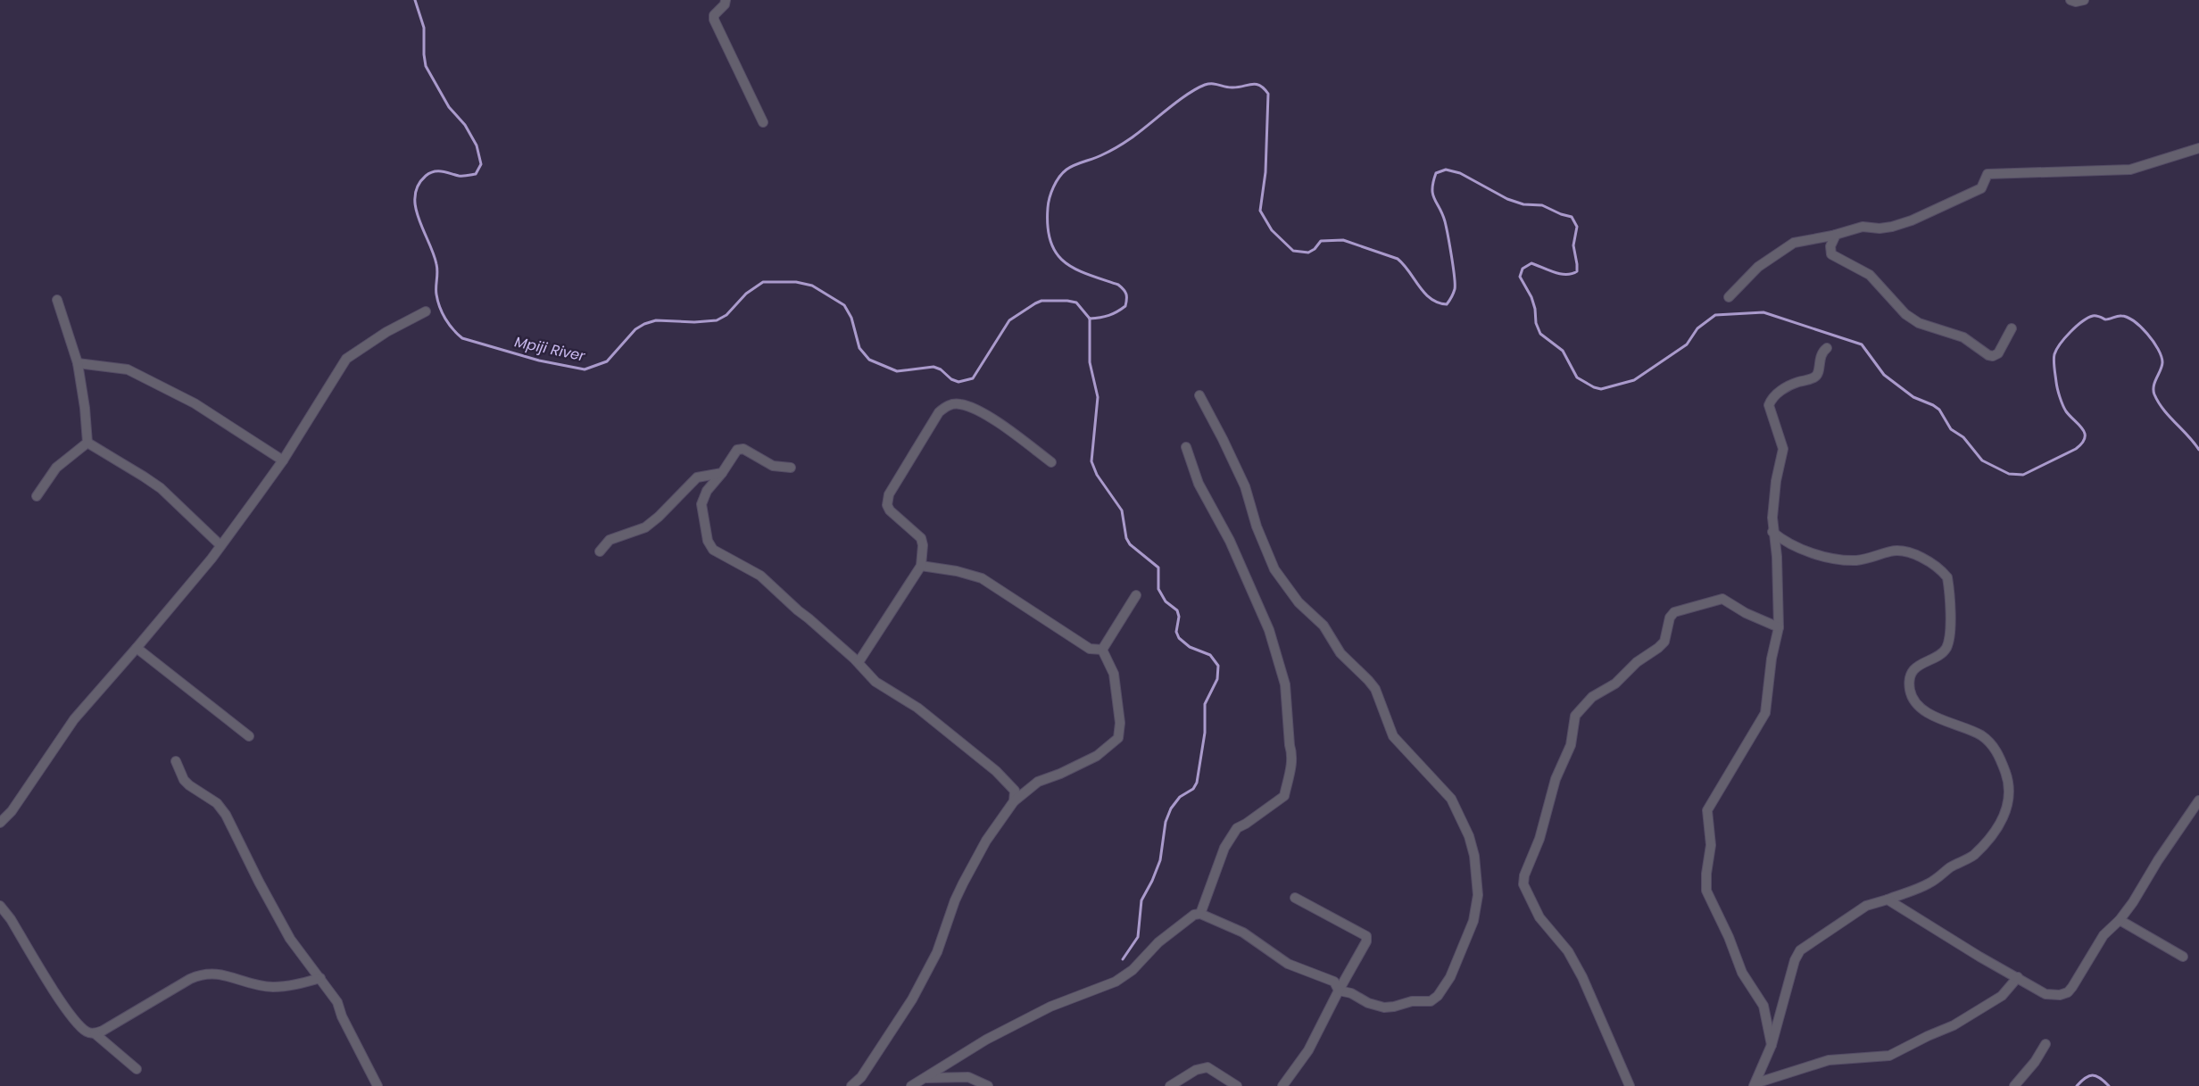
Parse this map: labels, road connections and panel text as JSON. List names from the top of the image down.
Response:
{
  "water": ["Mpiji River"]
}
